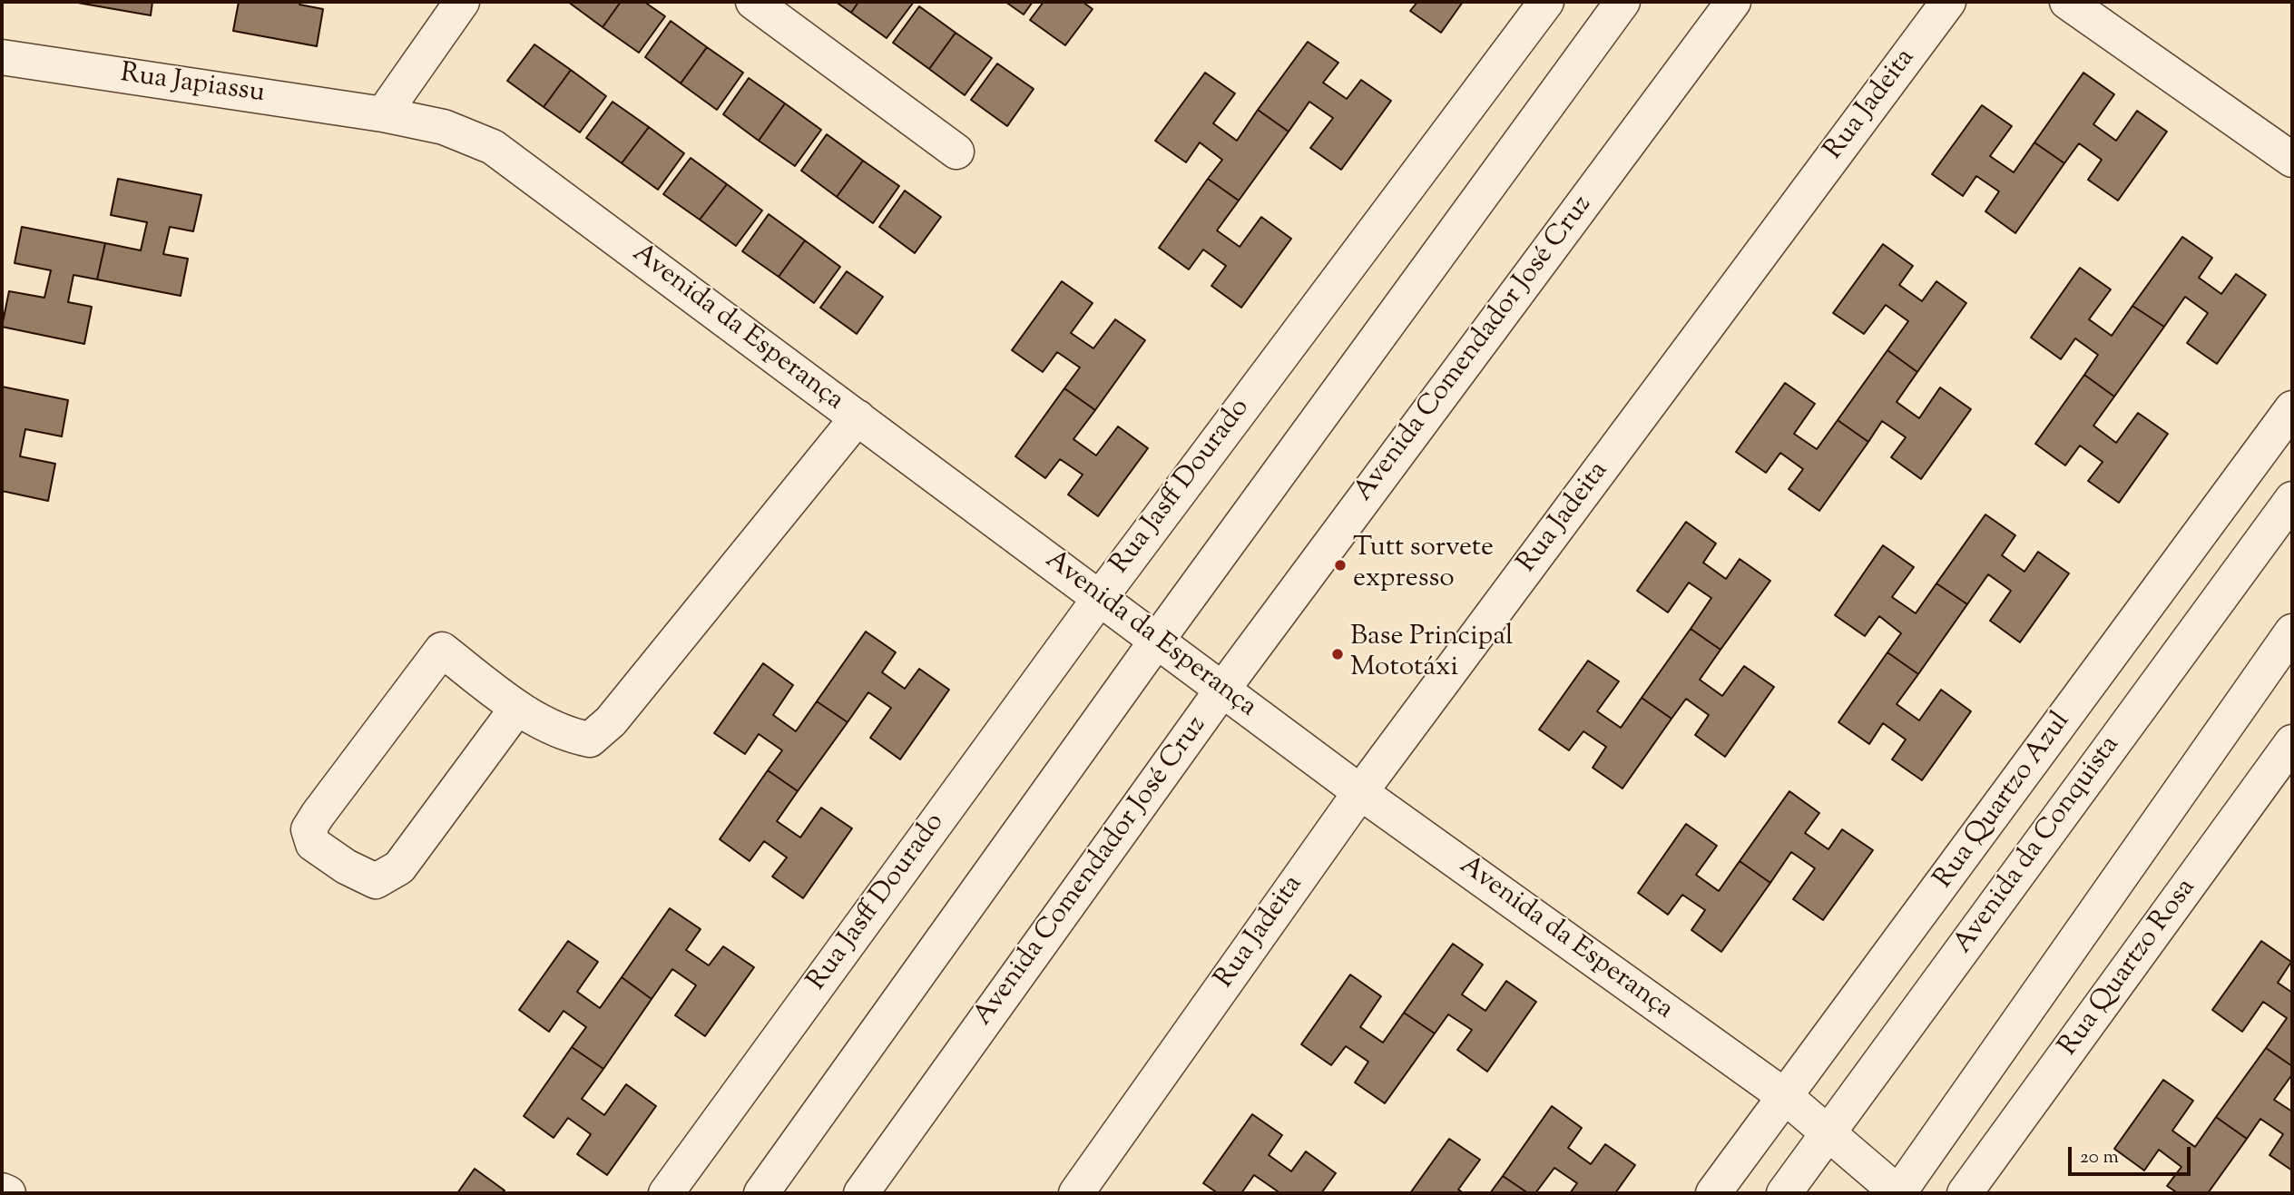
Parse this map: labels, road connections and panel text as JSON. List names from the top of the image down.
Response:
{
  "streets": {
    "street": [
      "Rua Japiassu",
      "Rua Jadeita",
      "Avenida da Esperança",
      "Avenida Comendador José Cruz",
      "Rua Jasff Dourado",
      "Rua Quartzo Azul",
      "Avenida da Conquista",
      "Rua Quartzo Rosa"
    ]
  },
  "crossings": [
    ["Rua Japiassu", "Avenida da Esperança"],
    ["Rua Jadeita", "Avenida da Esperança"],
    ["Avenida da Esperança", "Avenida Comendador José Cruz"],
    ["Avenida da Esperança", "Rua Jasff Dourado"],
    ["Avenida da Esperança", "Rua Quartzo Azul"],
    ["Avenida da Esperança", "Avenida da Conquista"]
  ],
  "places": ["Tutt sorvete expresso", "Base Principal Mototáxi"],
  "scale_bar": "20 m"
}
